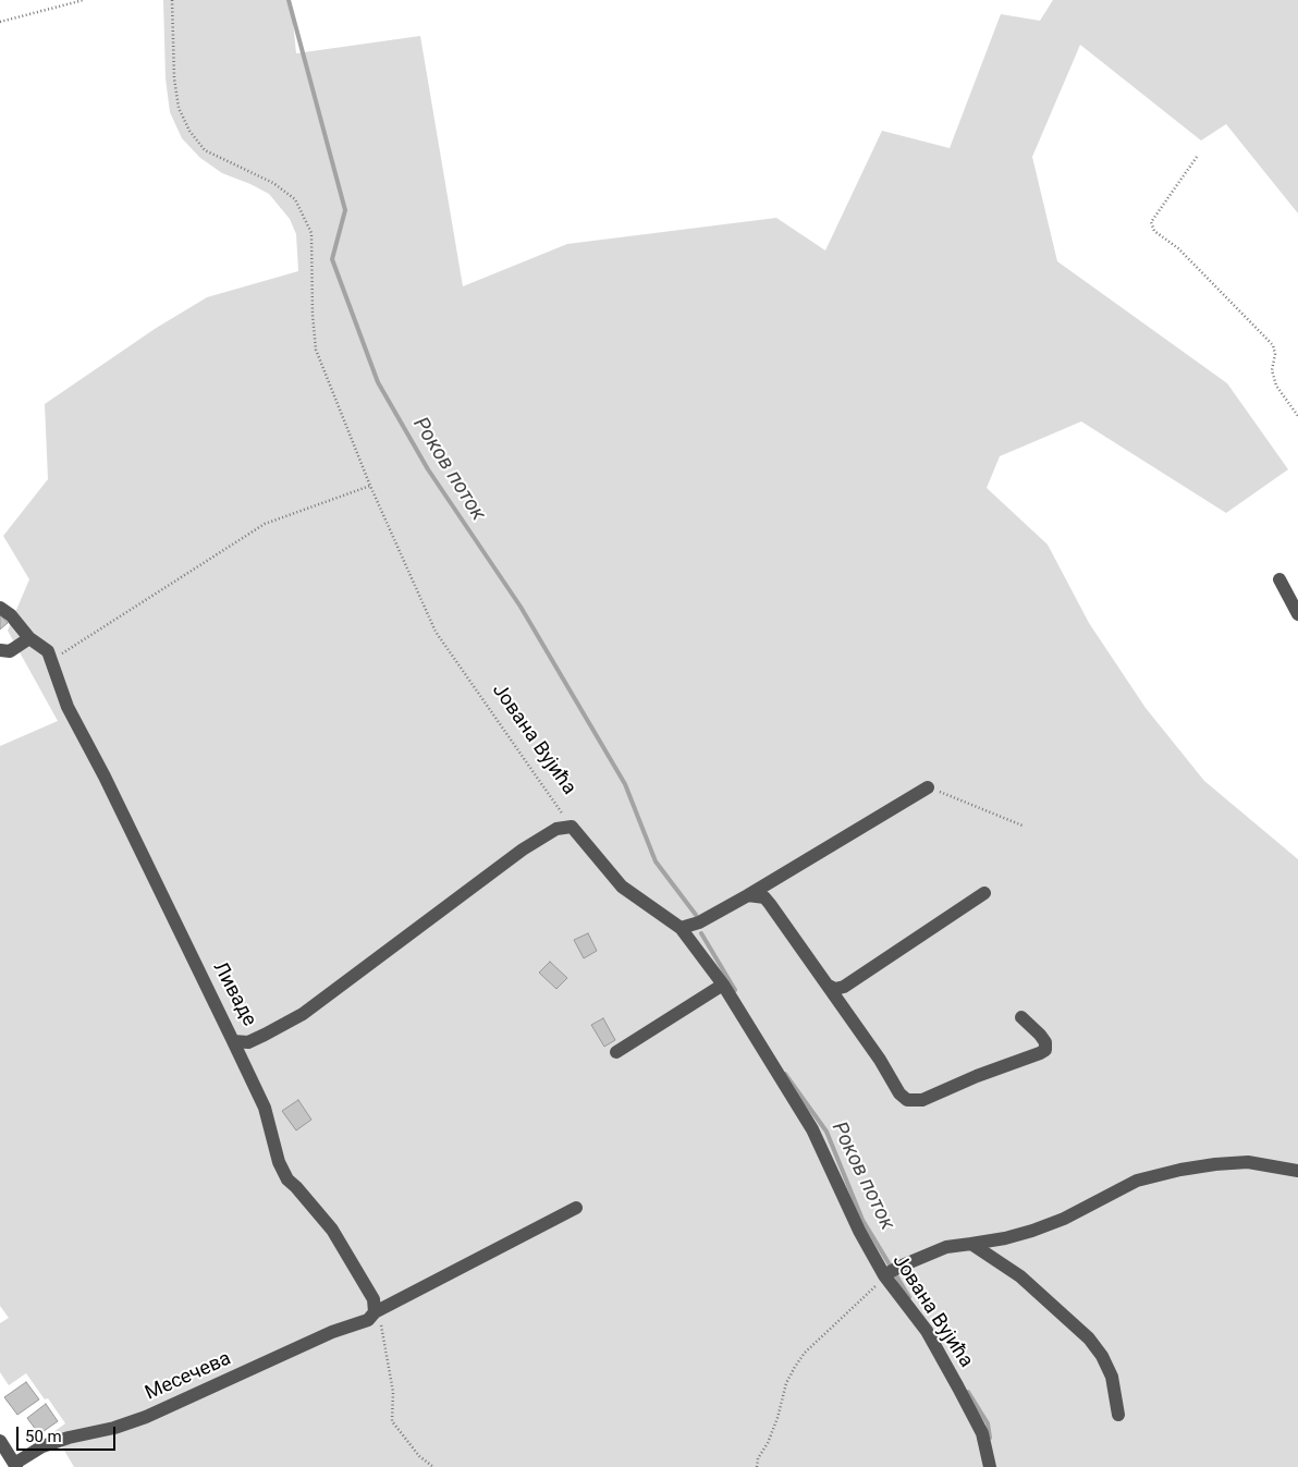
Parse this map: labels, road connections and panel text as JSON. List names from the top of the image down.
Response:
{
  "streets": {
    "street": ["Јована Вујића", "Ливаде", "Месечева"]
  },
  "crossings": [
    ["Јована Вујића", "Ливаде"]
  ],
  "water": ["Роков поток"],
  "scale_bar": "50 m"
}
